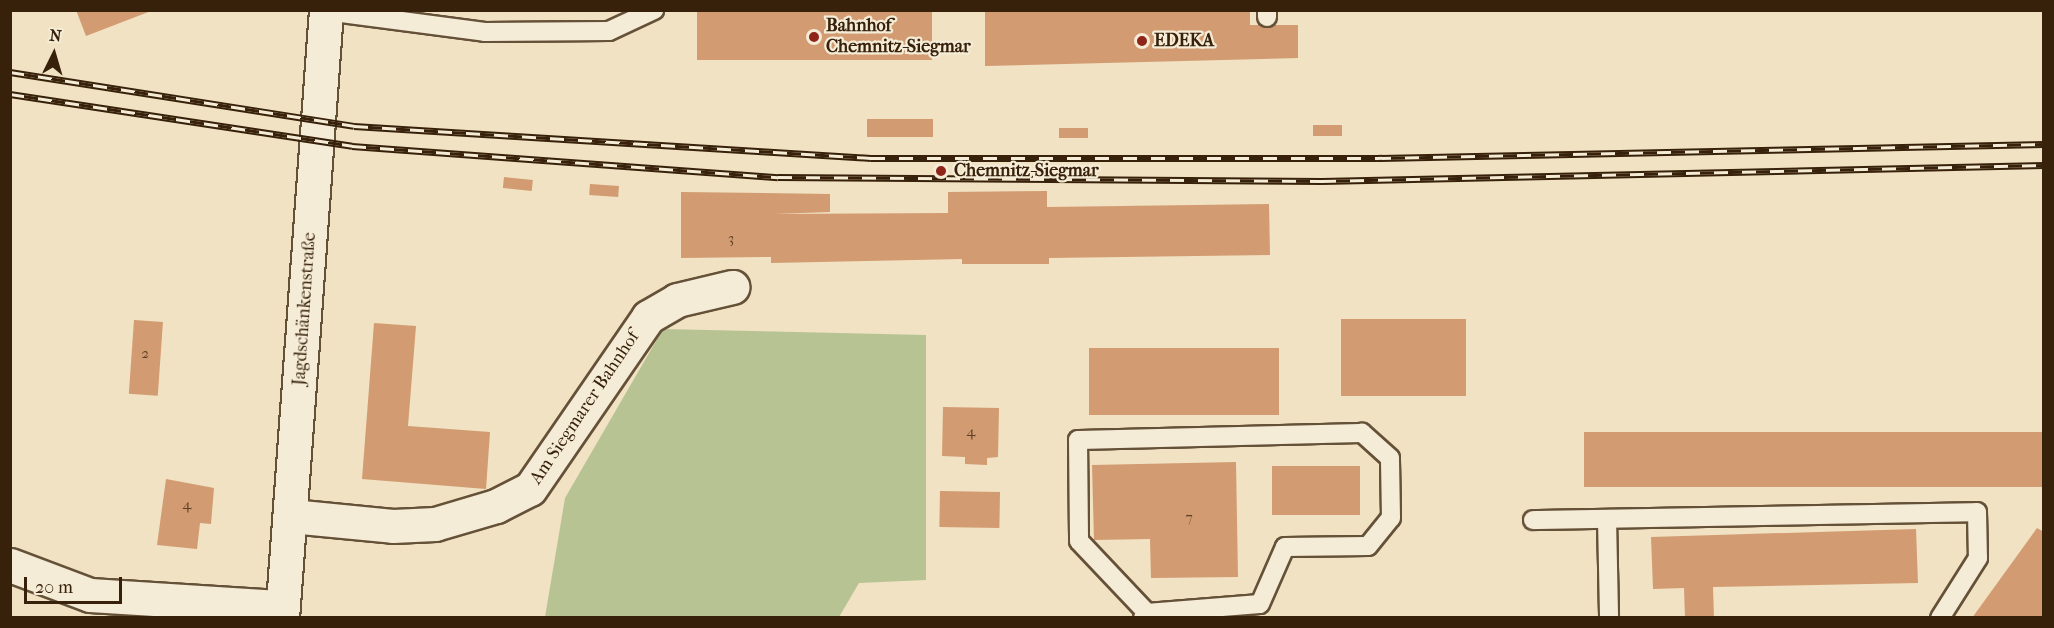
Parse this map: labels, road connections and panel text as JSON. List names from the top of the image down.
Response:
{
  "streets": {
    "street": ["Jagdschänkenstraße", "Am Siegmarer Bahnhof"]
  },
  "crossings": [
    ["Jagdschänkenstraße", "Am Siegmarer Bahnhof"]
  ],
  "places": ["Bahnhof Chemnitz-Siegmar", "EDEKA", "Chemnitz-Siegmar"],
  "house_numbers": [
    "3",
    "2",
    "4",
    "4",
    "7"
  ],
  "scale_bar": "20 m",
  "north": "top"
}
